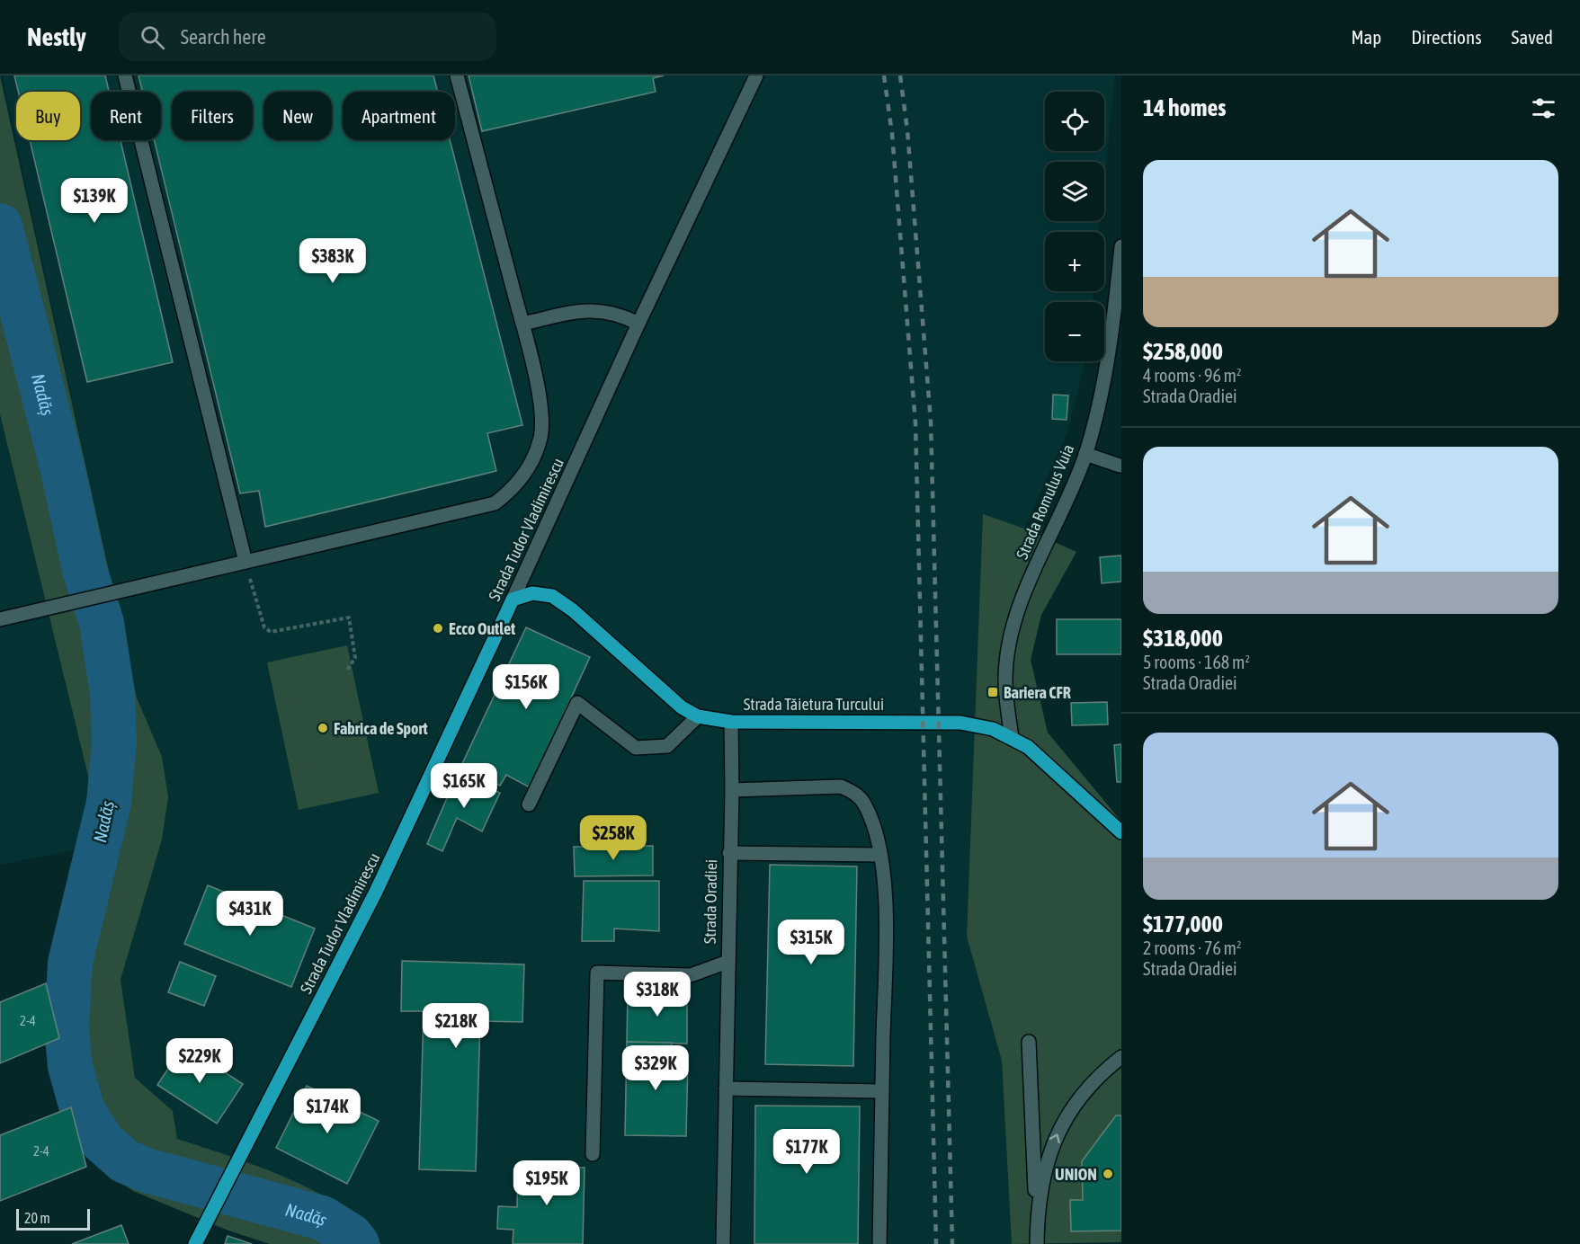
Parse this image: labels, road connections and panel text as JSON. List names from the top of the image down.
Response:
{
  "streets": {
    "main road": ["Strada Tudor Vladimirescu", "Strada Tăietura Turcului"],
    "street": ["Strada Romulus Vuia", "Strada Oradiei"]
  },
  "crossings": [
    ["Strada Romulus Vuia", "Strada Tăietura Turcului"],
    ["Strada Tudor Vladimirescu", "Strada Tăietura Turcului"],
    ["Strada Tăietura Turcului", "Strada Oradiei"]
  ],
  "water": ["Nadăș"],
  "places": {
    "other": ["Ecco Outlet", "Fabrica de Sport", "UNION"],
    "transit": ["Bariera CFR"]
  },
  "house_numbers": ["2-4", "2-4"],
  "scale_bar": "20 m",
  "page": {
    "header": "Nestly",
    "search": "Search here",
    "nav": ["Map", "Directions", "Saved"],
    "heading": "14 homes",
    "map_buttons": ["+", "−"],
    "chip": [
      "Buy",
      "Rent",
      "Filters",
      "New",
      "Apartment"
    ],
    "list": [
      {
        "name": "$258,000",
        "note": "4 rooms · 96 m² · Strada Oradiei"
      },
      {
        "name": "$318,000",
        "note": "5 rooms · 168 m² · Strada Oradiei"
      },
      {
        "name": "$177,000",
        "note": "2 rooms · 76 m² · Strada Oradiei"
      }
    ],
    "price": [
      "$139K",
      "$383K",
      "$156K",
      "$165K",
      "$258K",
      "$431K",
      "$315K",
      "$318K",
      "$218K",
      "$229K",
      "$329K",
      "$174K",
      "$177K",
      "$195K"
    ],
    "scale": "20 m"
  }
}
